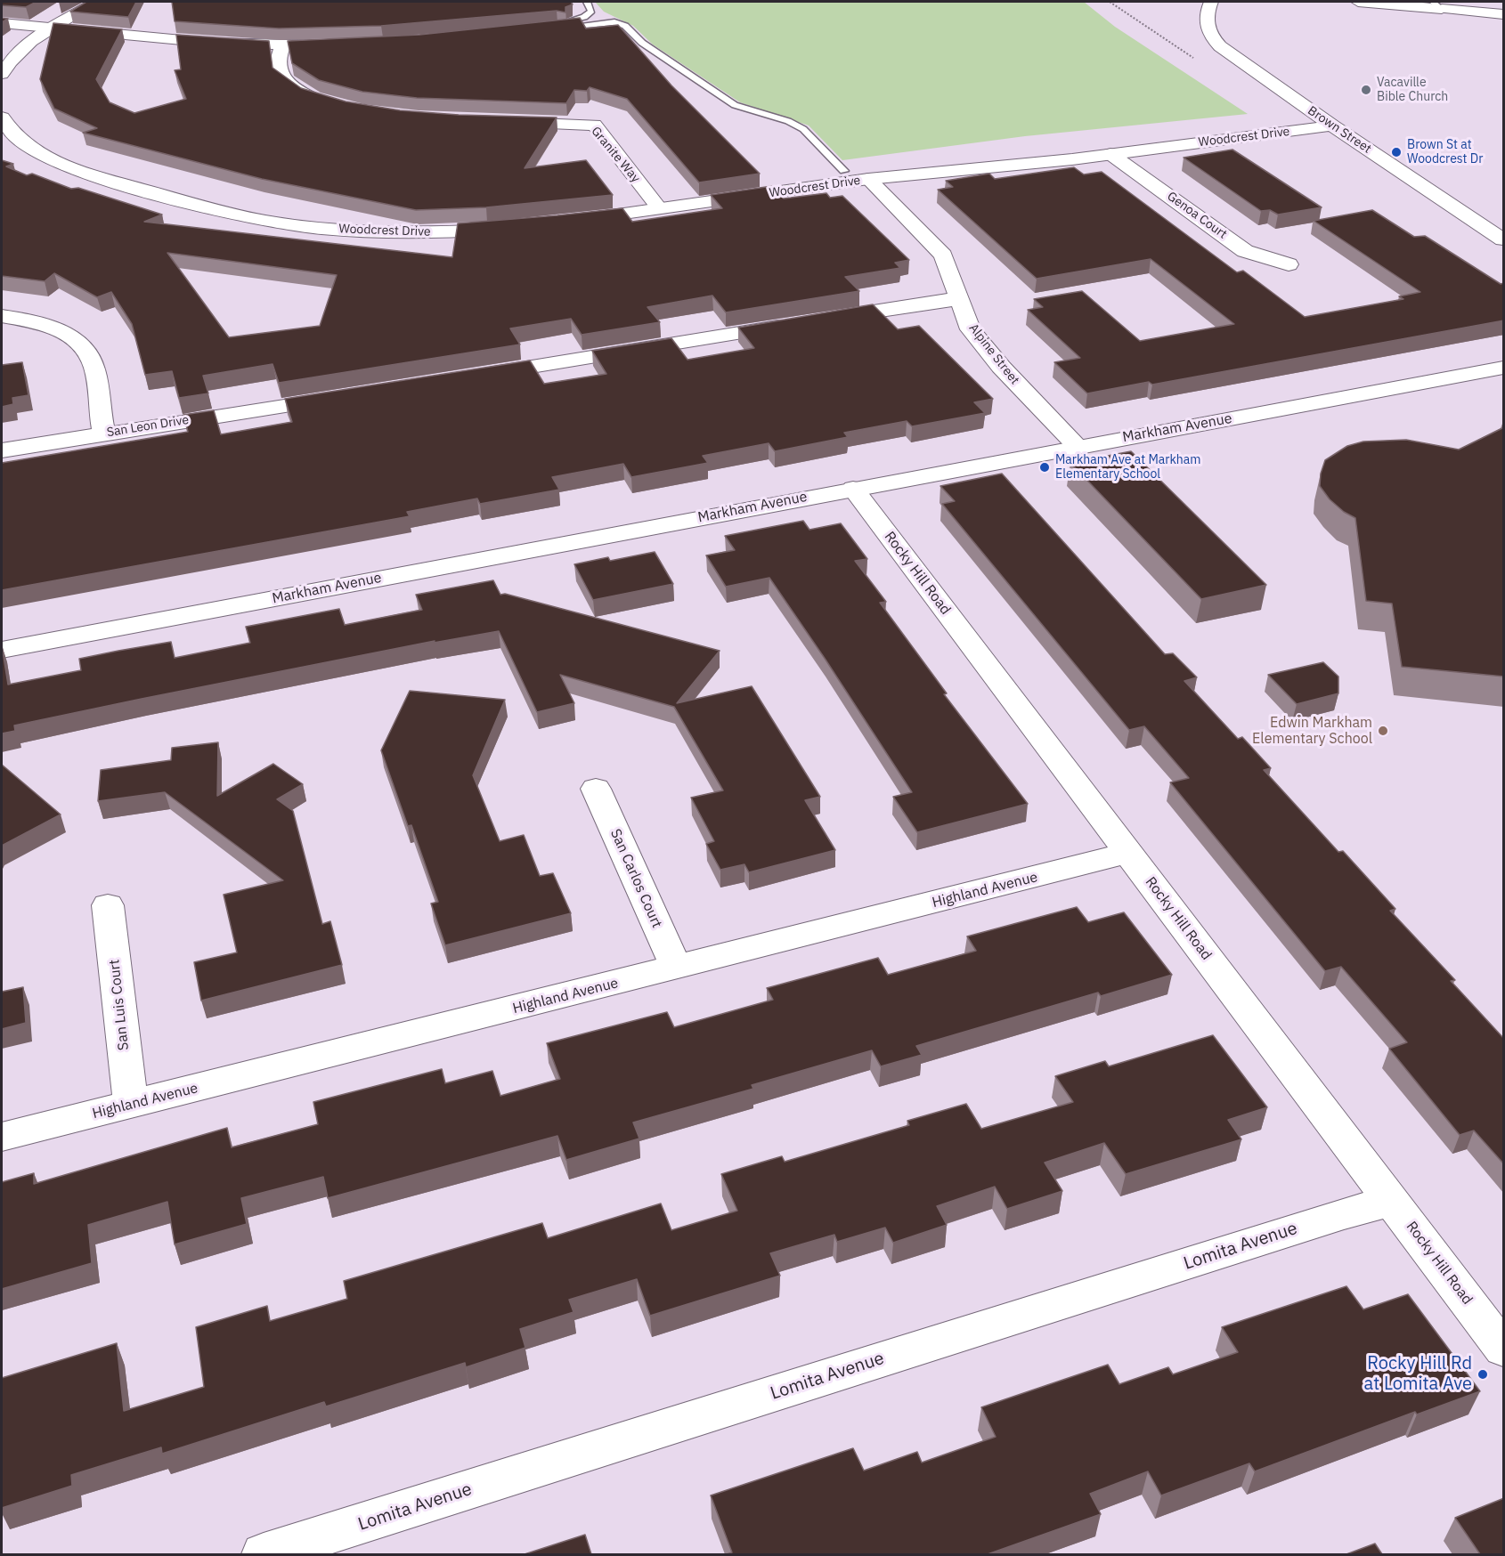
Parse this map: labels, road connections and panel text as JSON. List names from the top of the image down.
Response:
{
  "streets": {
    "street": [
      "Brown Street",
      "Woodcrest Drive",
      "Granite Way",
      "Genoa Court",
      "Alpine Street",
      "San Leon Drive",
      "Markham Avenue",
      "Rocky Hill Road",
      "San Carlos Court",
      "Highland Avenue",
      "San Luis Court",
      "Lomita Avenue"
    ]
  },
  "crossings": [
    ["Brown Street", "Woodcrest Drive"],
    ["Woodcrest Drive", "Granite Way"],
    ["Woodcrest Drive", "Genoa Court"],
    ["Woodcrest Drive", "Alpine Street"],
    ["Alpine Street", "Markham Avenue"],
    ["Markham Avenue", "Rocky Hill Road"],
    ["Rocky Hill Road", "Highland Avenue"],
    ["Rocky Hill Road", "Lomita Avenue"],
    ["San Carlos Court", "Highland Avenue"],
    ["Highland Avenue", "San Luis Court"]
  ],
  "places": [
    "Vacaville Bible Church",
    "Brown St at Woodcrest Dr",
    "Markham Ave at Markham Elementary School",
    "Edwin Markham Elementary School",
    "Rocky Hill Rd at Lomita Ave"
  ]
}
